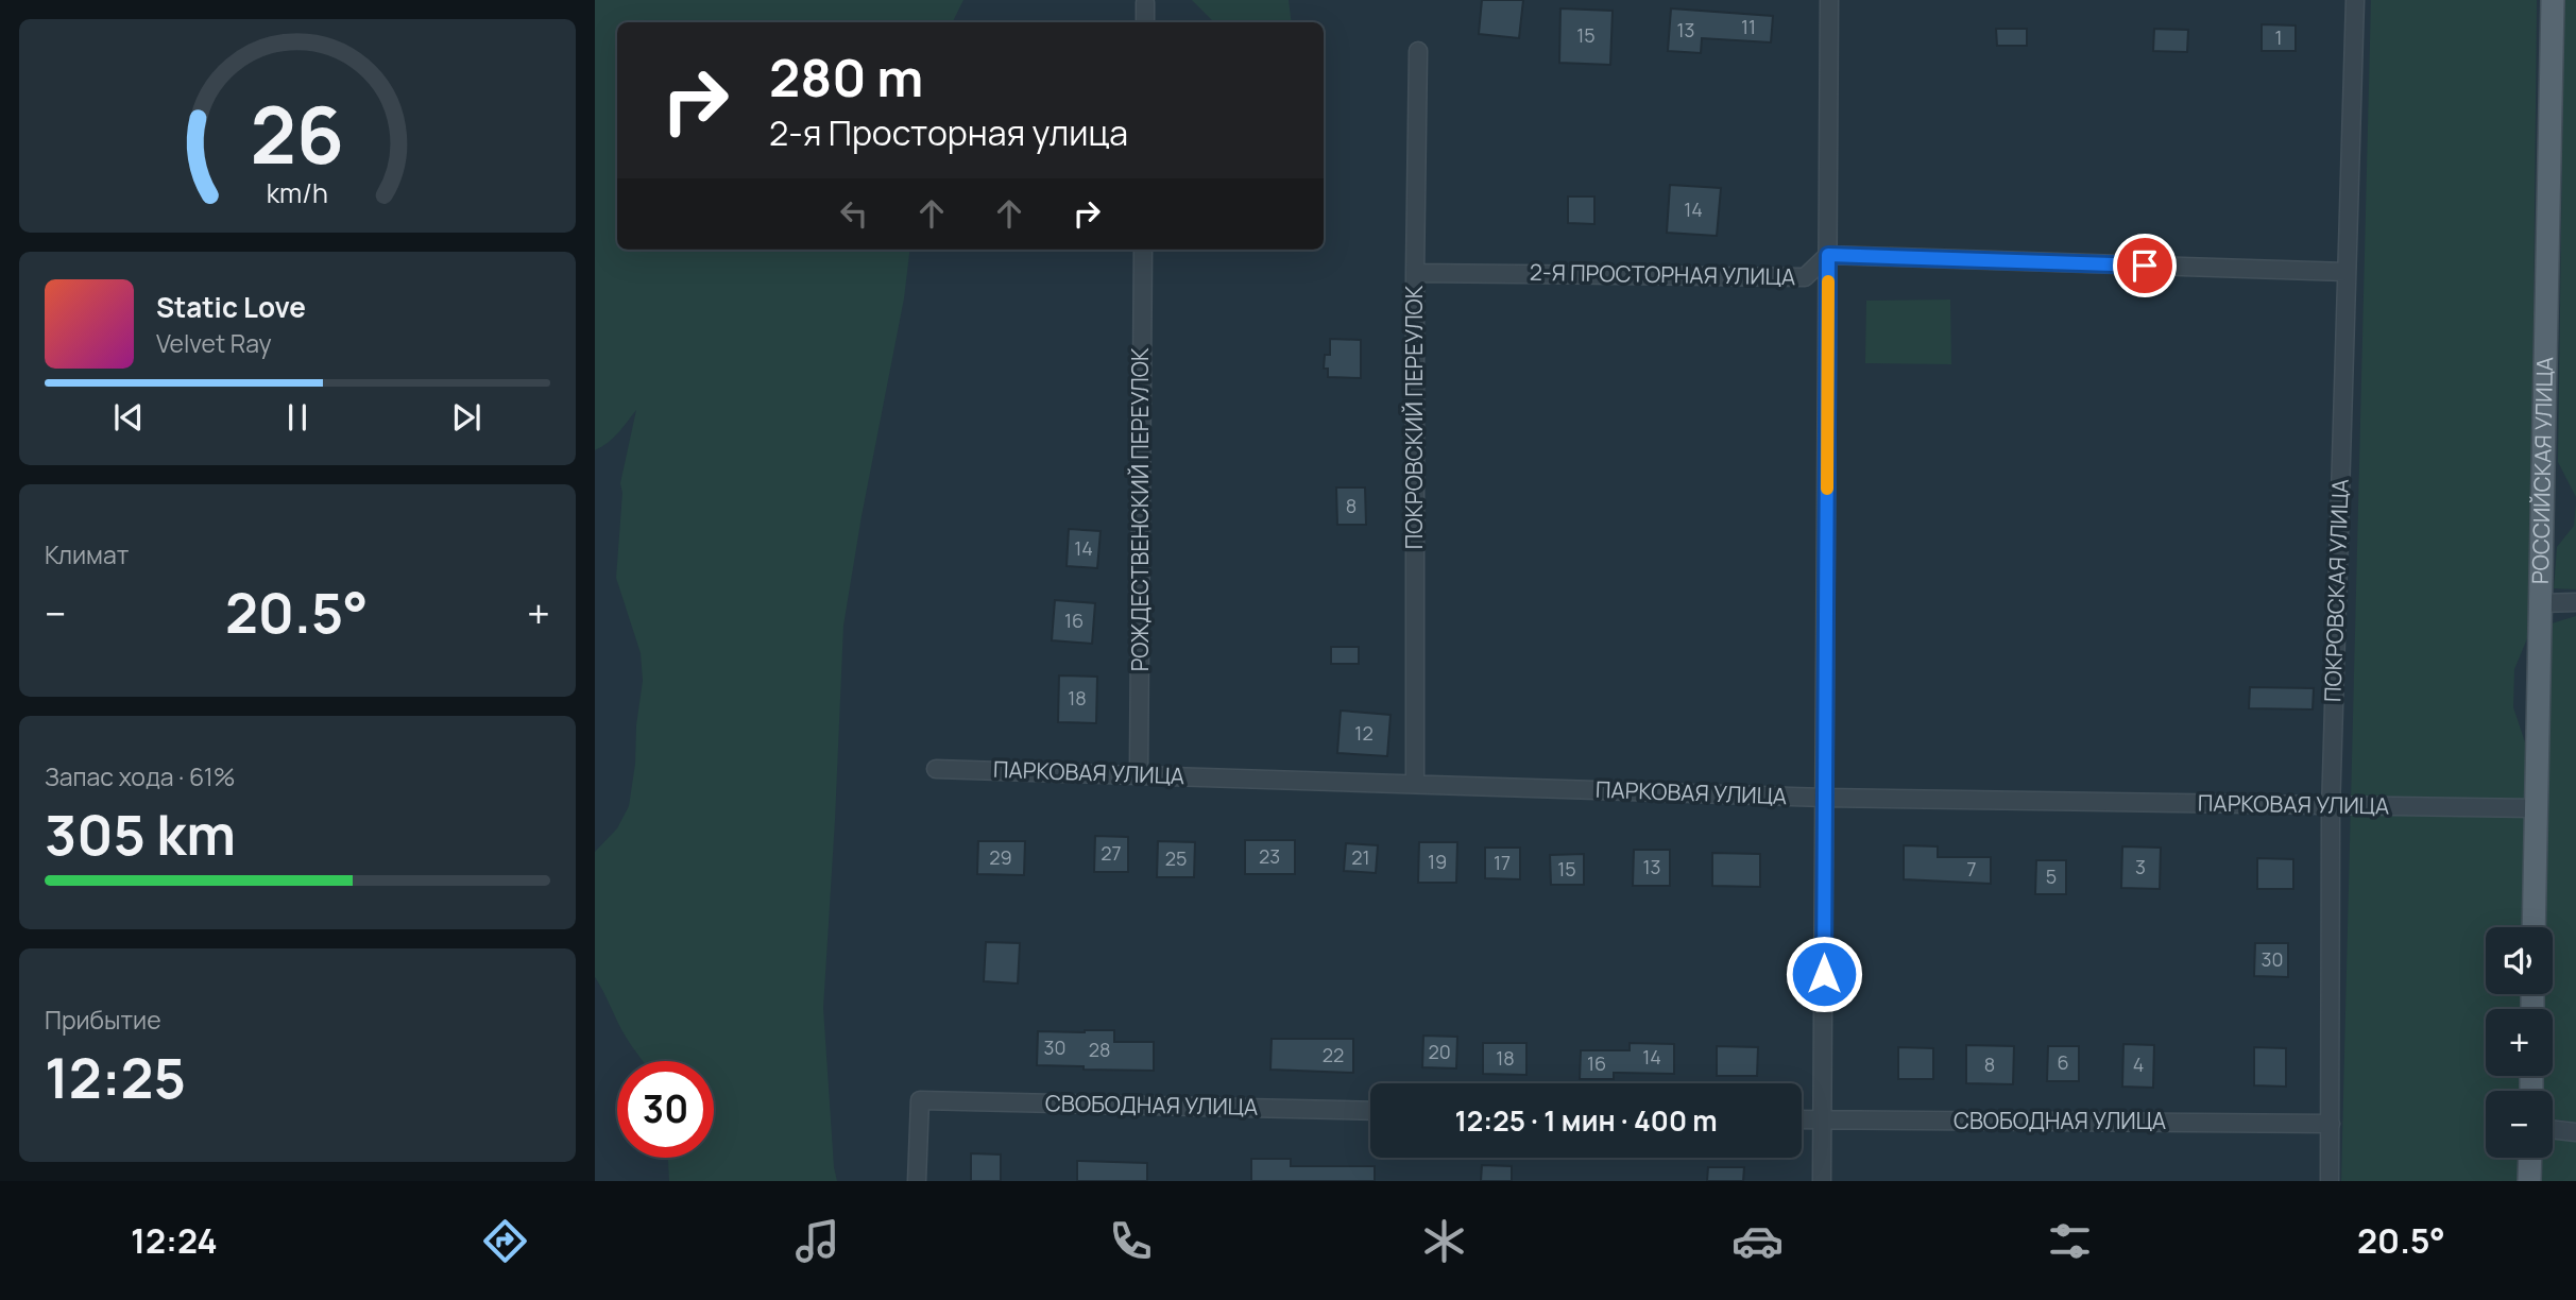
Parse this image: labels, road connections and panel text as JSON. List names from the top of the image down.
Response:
{
  "streets": {
    "main road": ["РОССИЙСКАЯ УЛИЦА"],
    "street": [
      "2-Я ПРОСТОРНАЯ УЛИЦА",
      "ПОКРОВСКИЙ ПЕРЕУЛОК",
      "РОЖДЕСТВЕНСКИЙ ПЕРЕУЛОК",
      "ПОКРОВСКАЯ УЛИЦА",
      "ПАРКОВАЯ УЛИЦА",
      "СВОБОДНАЯ УЛИЦА"
    ]
  },
  "crossings": [
    ["2-Я ПРОСТОРНАЯ УЛИЦА", "ПОКРОВСКИЙ ПЕРЕУЛОК"],
    ["ПОКРОВСКИЙ ПЕРЕУЛОК", "ПАРКОВАЯ УЛИЦА"],
    ["РОССИЙСКАЯ УЛИЦА", "ПАРКОВАЯ УЛИЦА"],
    ["РОЖДЕСТВЕНСКИЙ ПЕРЕУЛОК", "ПАРКОВАЯ УЛИЦА"],
    ["ПОКРОВСКАЯ УЛИЦА", "ПАРКОВАЯ УЛИЦА"],
    ["ПОКРОВСКАЯ УЛИЦА", "СВОБОДНАЯ УЛИЦА"]
  ],
  "house_numbers": [
    "11",
    "13",
    "15",
    "1",
    "14",
    "8",
    "14",
    "16",
    "18",
    "12",
    "27",
    "23",
    "29",
    "21",
    "25",
    "19",
    "17",
    "13",
    "3",
    "15",
    "7",
    "5",
    "30",
    "30",
    "28",
    "20",
    "22",
    "14",
    "18",
    "6",
    "16",
    "8",
    "4"
  ],
  "page": {
    "turn": ["280 m", "2-я Просторная улица"],
    "song": ["Static Love", "Velvet Ray"],
    "tile": [
      "Климат",
      ["Запас хода · 61%", "305 km"],
      ["Прибытие", "12:25"]
    ],
    "heat": ["−", "20.5°", "+"],
    "map_buttons": ["+", "−"],
    "limit": "30",
    "trip": "12:25 · 1 мин · 400 m",
    "tabs": ["12:24", "20.5°"],
    "gauge": ["26", "km/h"]
  }
}
